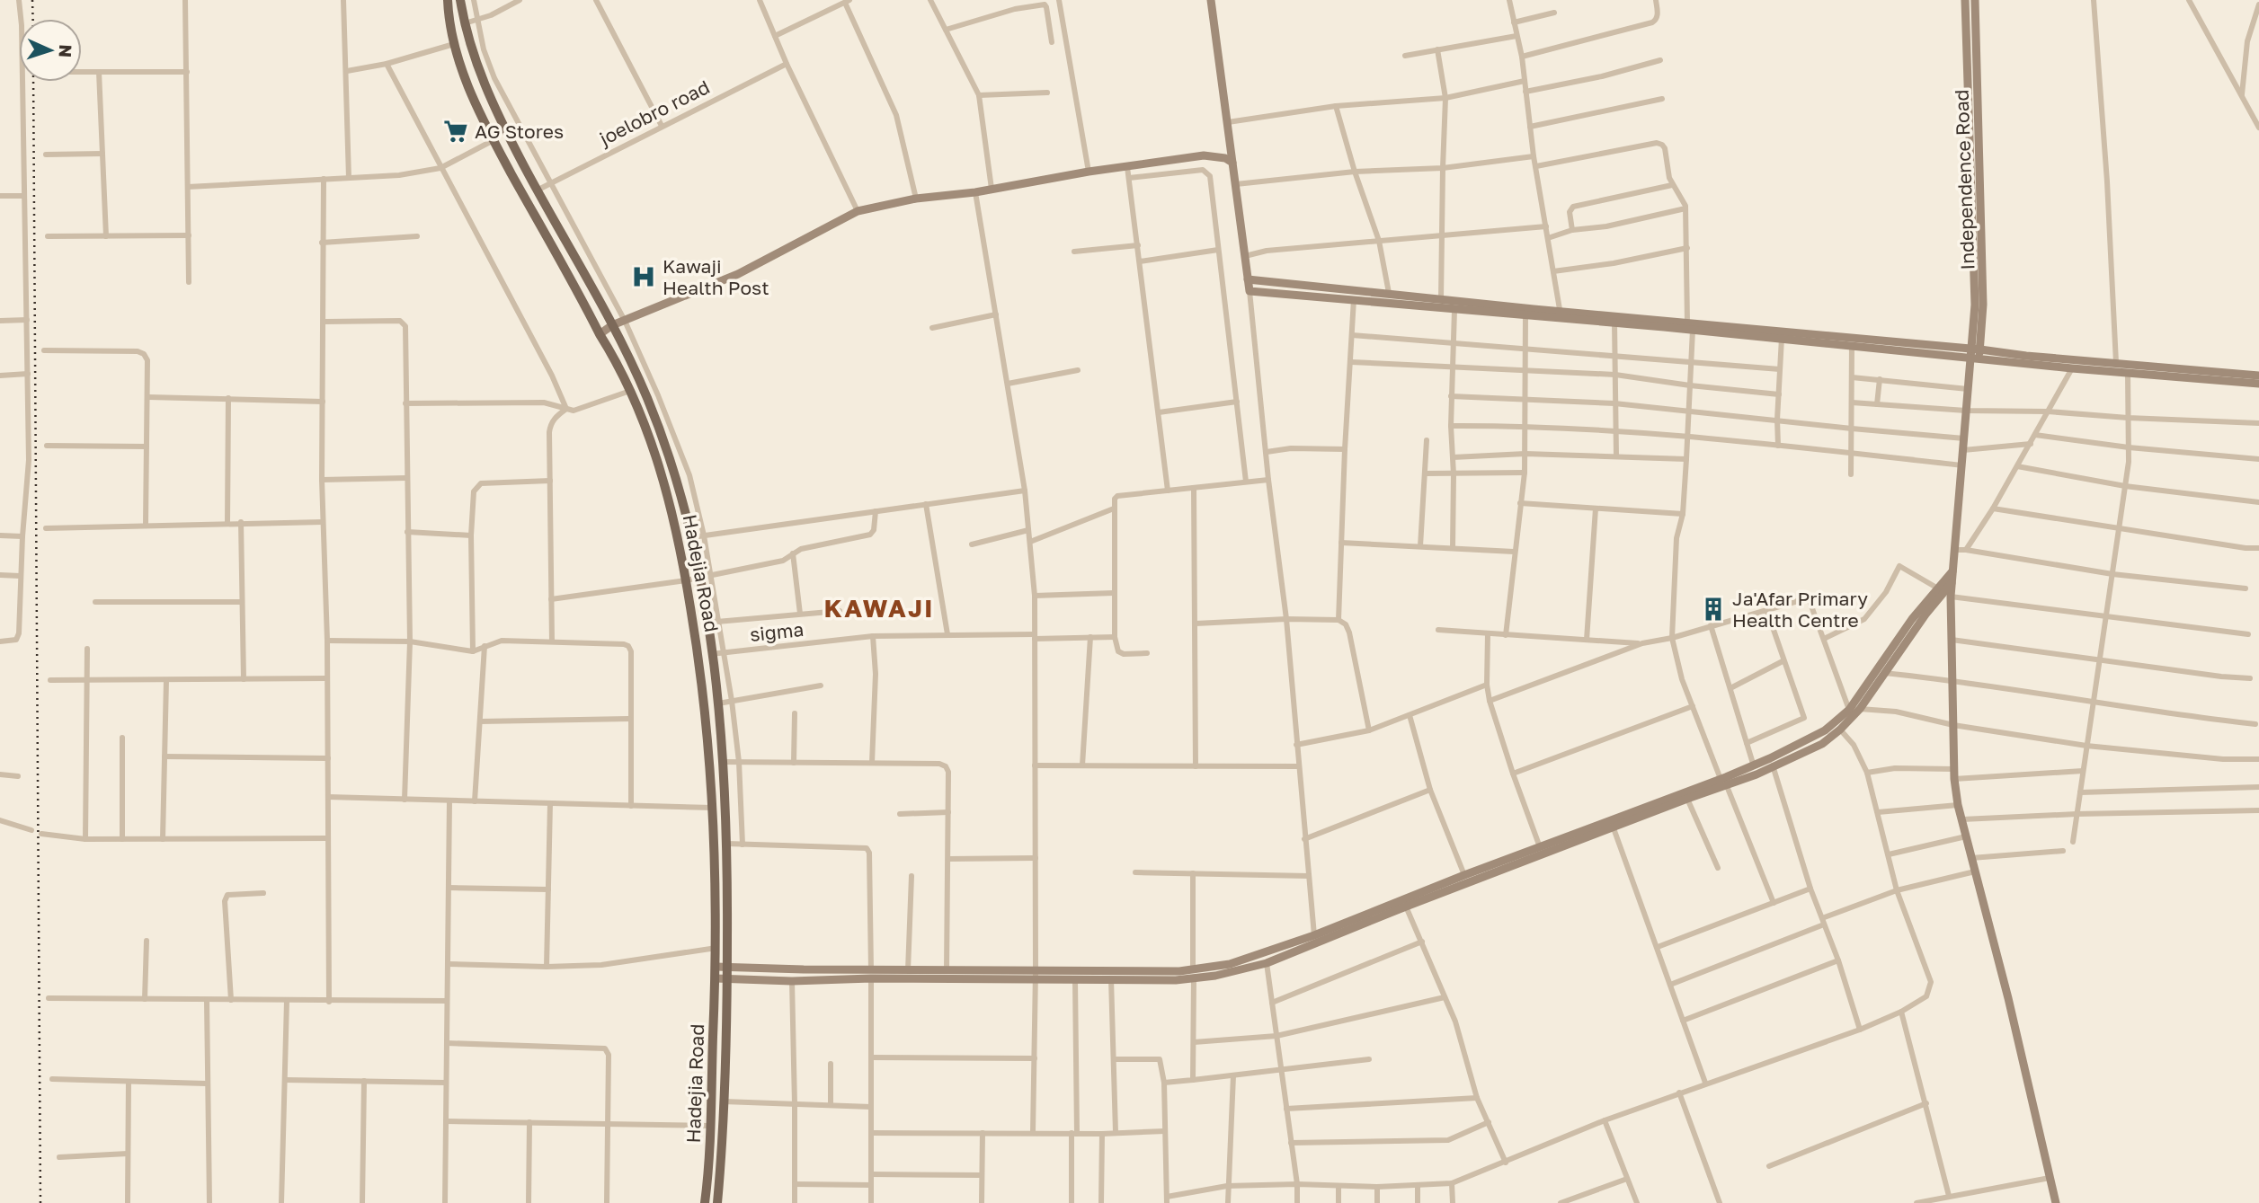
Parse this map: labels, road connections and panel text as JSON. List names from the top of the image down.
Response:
{
  "streets": {
    "main road": ["Hadejia Road"],
    "street": ["joelobro road", "Independence Road", "sigma"]
  },
  "crossings": [
    ["joelobro road", "Hadejia Road"],
    ["Hadejia Road", "sigma"]
  ],
  "districts": ["KAWAJI"],
  "places": {
    "supermarket": ["AG Stores"],
    "hospital": ["Kawaji Health Post"],
    "building": ["Ja'Afar Primary Health Centre"]
  },
  "north": "right"
}
